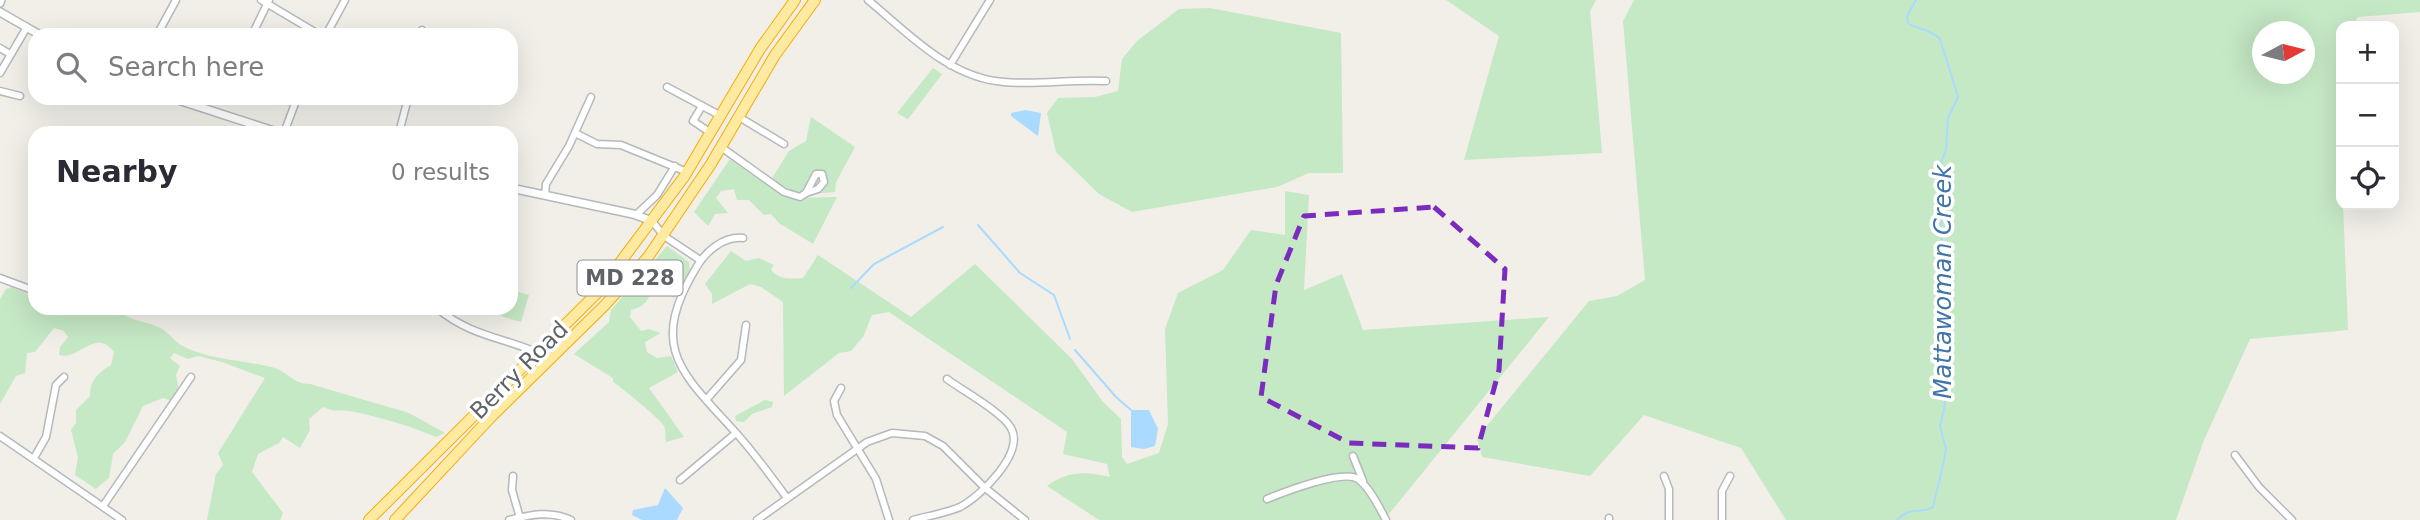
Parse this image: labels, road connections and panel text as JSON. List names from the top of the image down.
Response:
{
  "streets": {
    "highway": ["MD 228", "Berry Road"]
  },
  "water": ["Mattawoman Creek"],
  "north": "right",
  "page": {
    "map_buttons": ["+", "−"],
    "search": "Search here",
    "heading": ["Nearby", "0 results"]
  }
}
